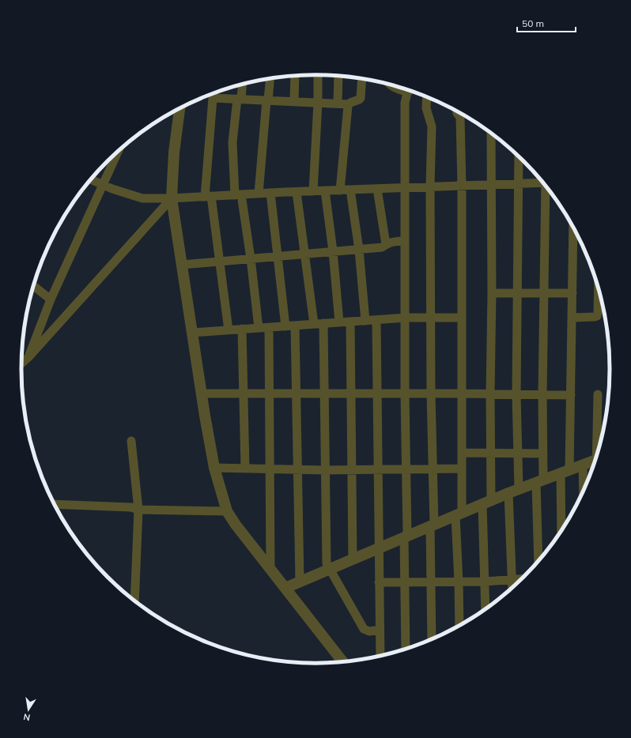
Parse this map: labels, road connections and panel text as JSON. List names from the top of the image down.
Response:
{
  "scale_bar": "50 m",
  "north": "bottom"
}
